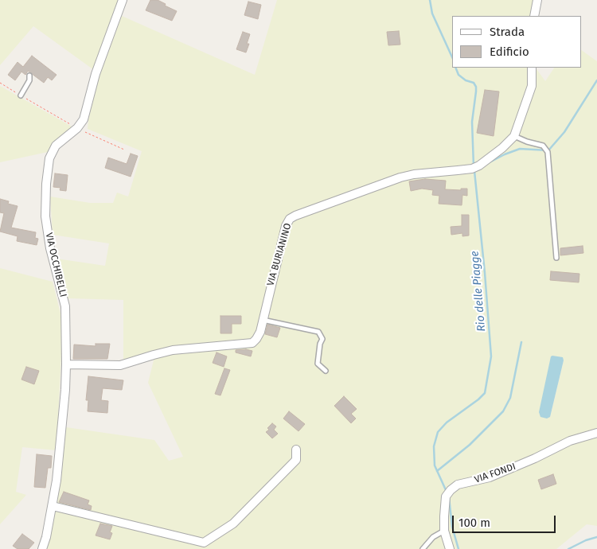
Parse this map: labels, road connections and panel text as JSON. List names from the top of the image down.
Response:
{
  "streets": {
    "street": ["VIA BURIANINO", "VIA OCCHIBELLI", "VIA FONDI"]
  },
  "crossings": [
    ["VIA BURIANINO", "VIA OCCHIBELLI"]
  ],
  "water": ["Rio delle Piagge"],
  "legend": ["Strada", "Edificio"],
  "scale_bar": "100 m"
}
